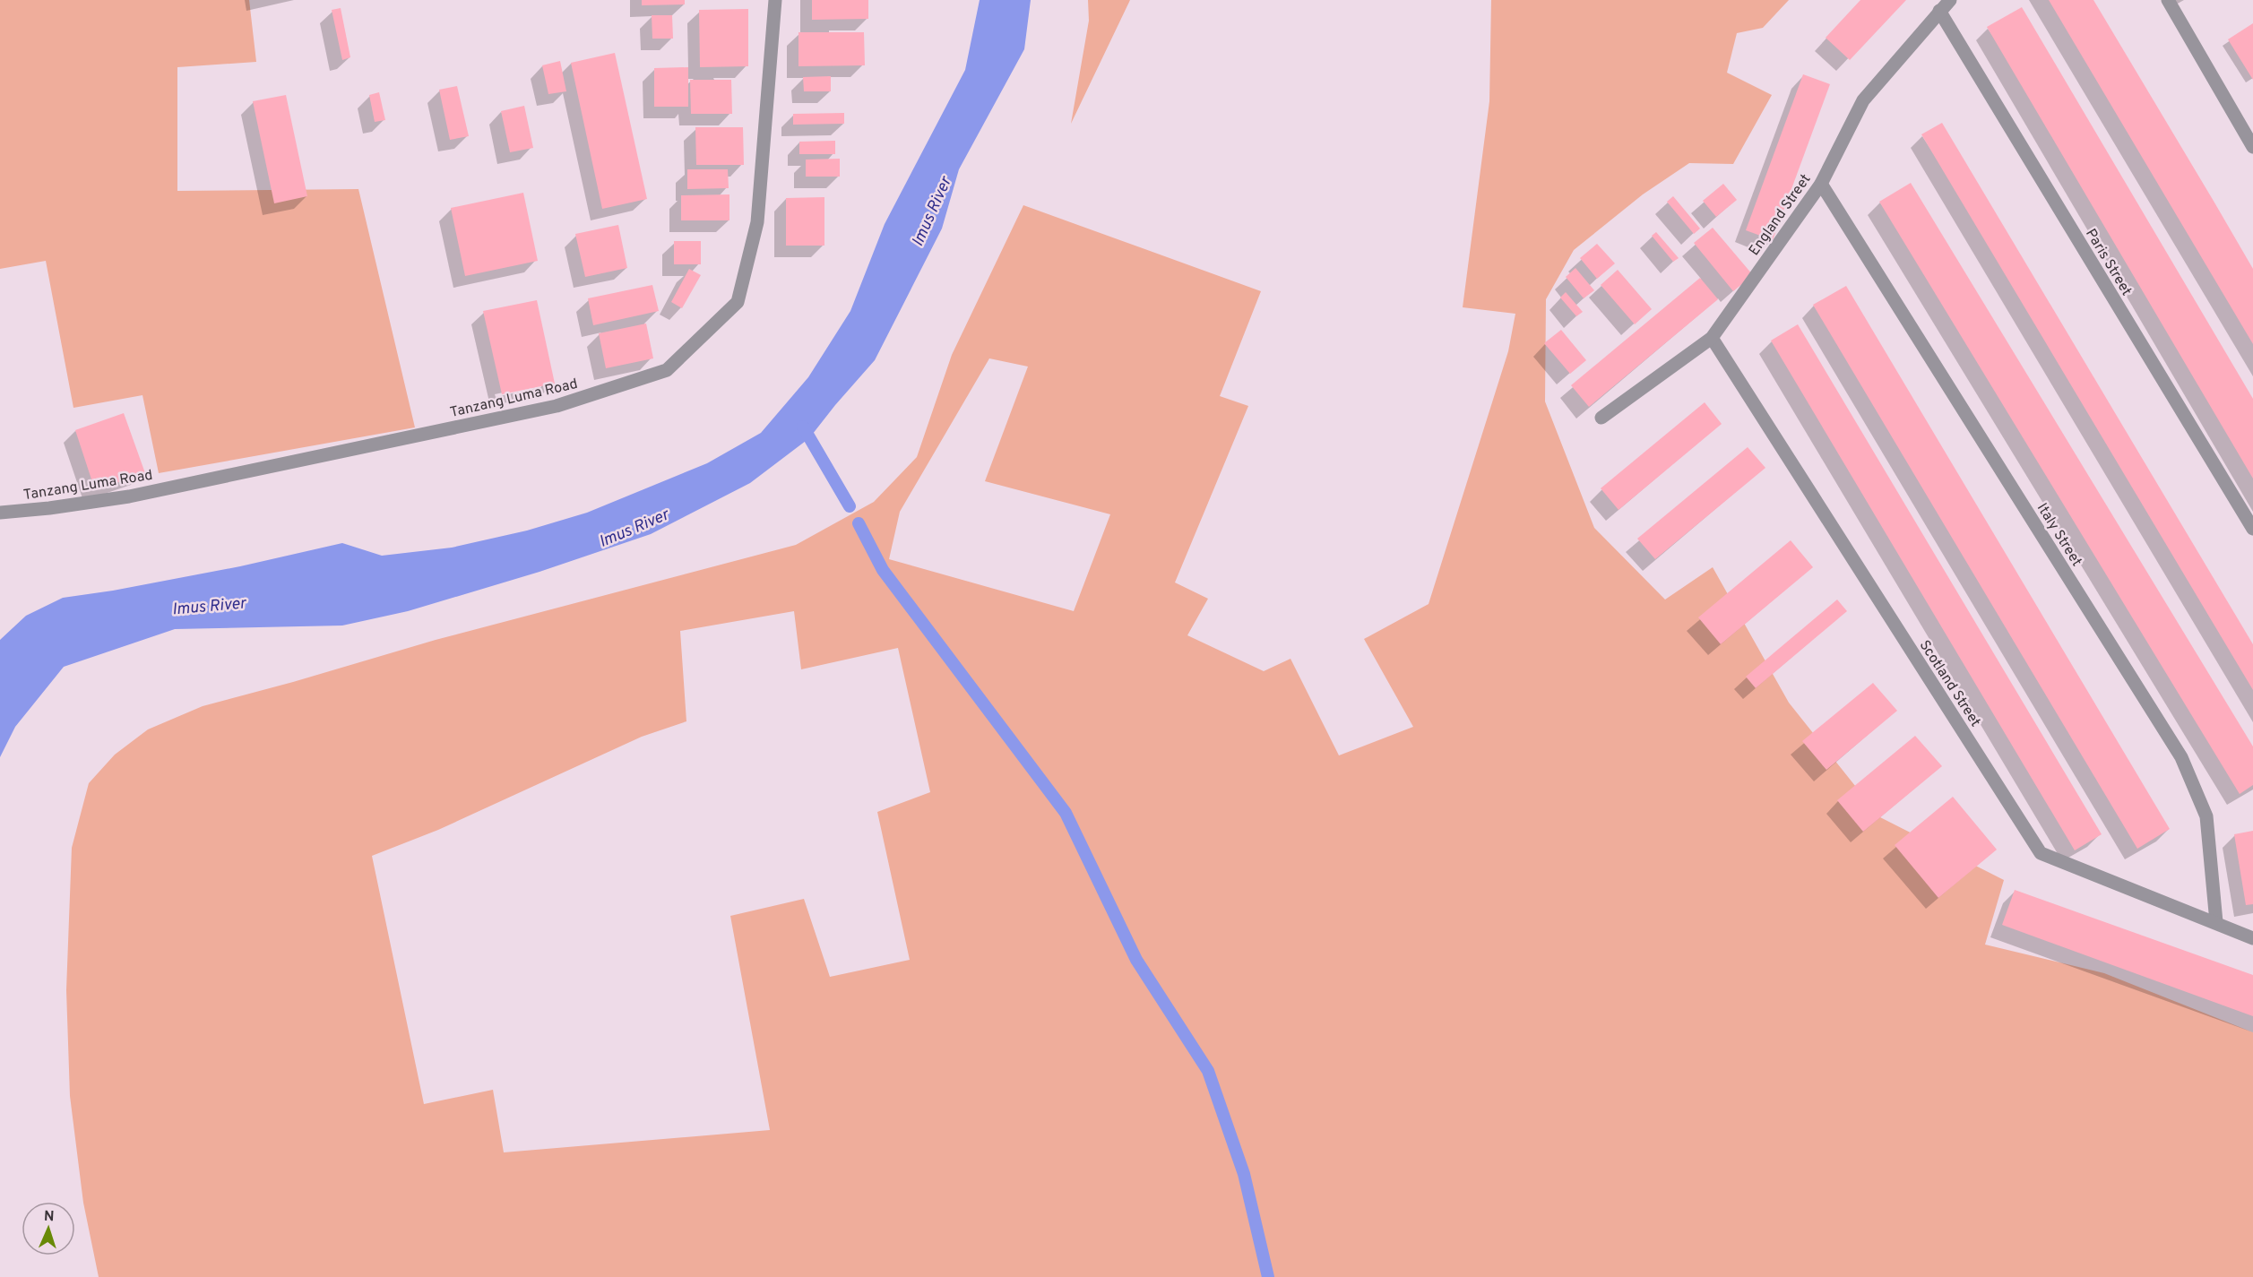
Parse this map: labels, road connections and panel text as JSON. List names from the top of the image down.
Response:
{
  "streets": {
    "street": [
      "England Street",
      "Paris Street",
      "Tanzang Luma Road",
      "Italy Street",
      "Scotland Street"
    ]
  },
  "crossings": [
    ["England Street", "Paris Street"],
    ["England Street", "Italy Street"],
    ["England Street", "Scotland Street"],
    ["Italy Street", "Scotland Street"]
  ],
  "water": ["Imus River"],
  "north": "top"
}
